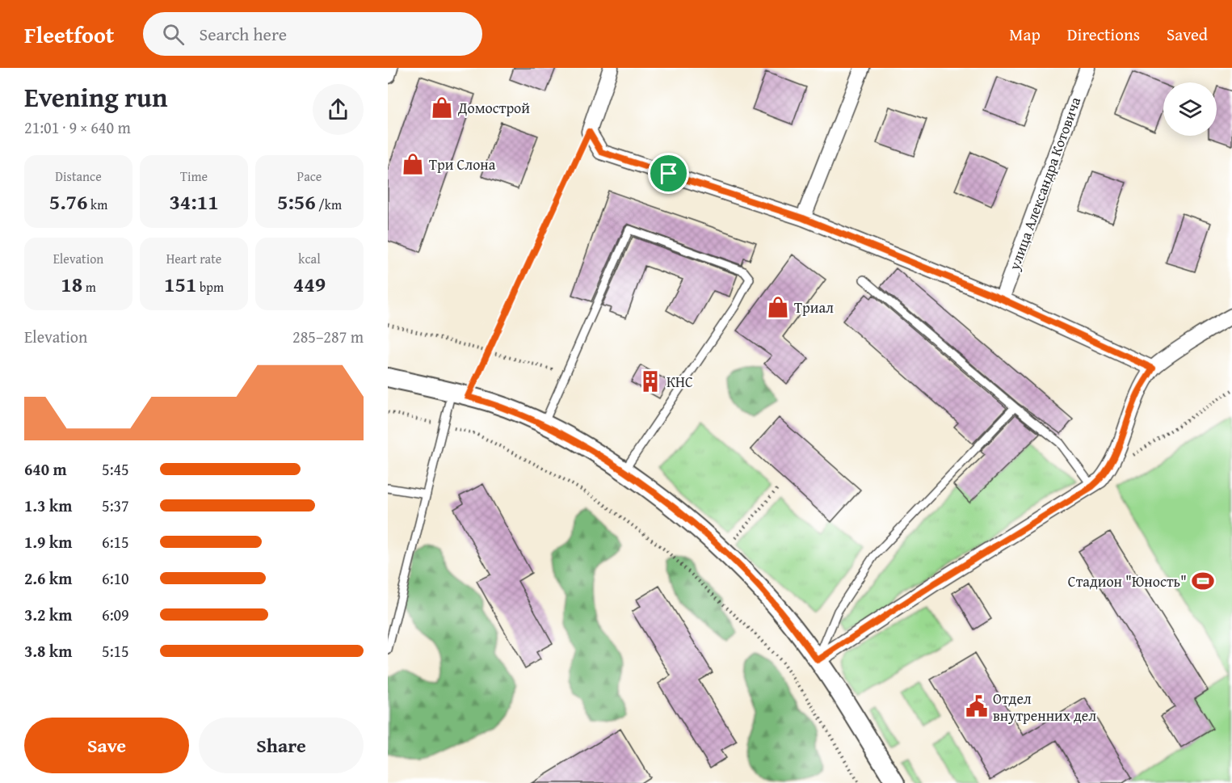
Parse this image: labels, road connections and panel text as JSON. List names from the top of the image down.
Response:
{
  "streets": {
    "street": ["улица Александра Котовича"]
  },
  "places": {
    "shop": ["Домострой", "Три Слона", "Триал"],
    "building": ["КНС"],
    "sports": ["Стадион \"Юность\""],
    "public building": ["Отдел внутренних дел"]
  },
  "page": {
    "header": "Fleetfoot",
    "search": "Search here",
    "nav": ["Map", "Directions", "Saved"],
    "heading": ["Evening run", "21:01 · 9 × 640 m"],
    "stats": [
      ["Distance", "5.76 km"],
      ["Time", "34:11"],
      ["Pace", "5:56 /km"],
      ["Elevation", "18 m"],
      ["Heart rate", "151 bpm"],
      ["kcal", "449"]
    ],
    "chart": ["Elevation", "285–287 m"],
    "list": [
      {
        "name": "640 m",
        "note": "5:45"
      },
      {
        "name": "1.3 km",
        "note": "5:37"
      },
      {
        "name": "1.9 km",
        "note": "6:15"
      },
      {
        "name": "2.6 km",
        "note": "6:10"
      },
      {
        "name": "3.2 km",
        "note": "6:09"
      },
      {
        "name": "3.8 km",
        "note": "5:15"
      }
    ],
    "buttons": ["Save", "Share"]
  }
}
